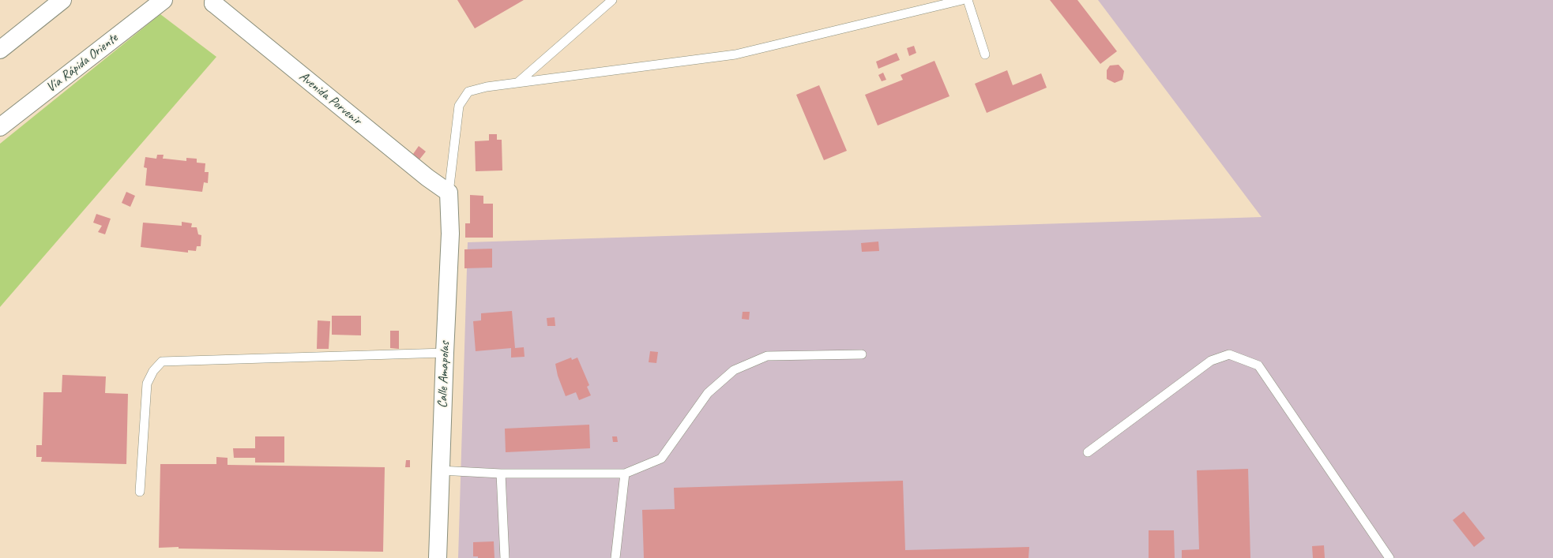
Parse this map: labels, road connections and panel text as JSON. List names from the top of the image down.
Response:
{
  "streets": {
    "main road": ["Vía Rápida Oriente", "Avenida Porvenir", "Calle Amapolas"]
  },
  "crossings": [
    ["Avenida Porvenir", "Calle Amapolas"]
  ]
}
